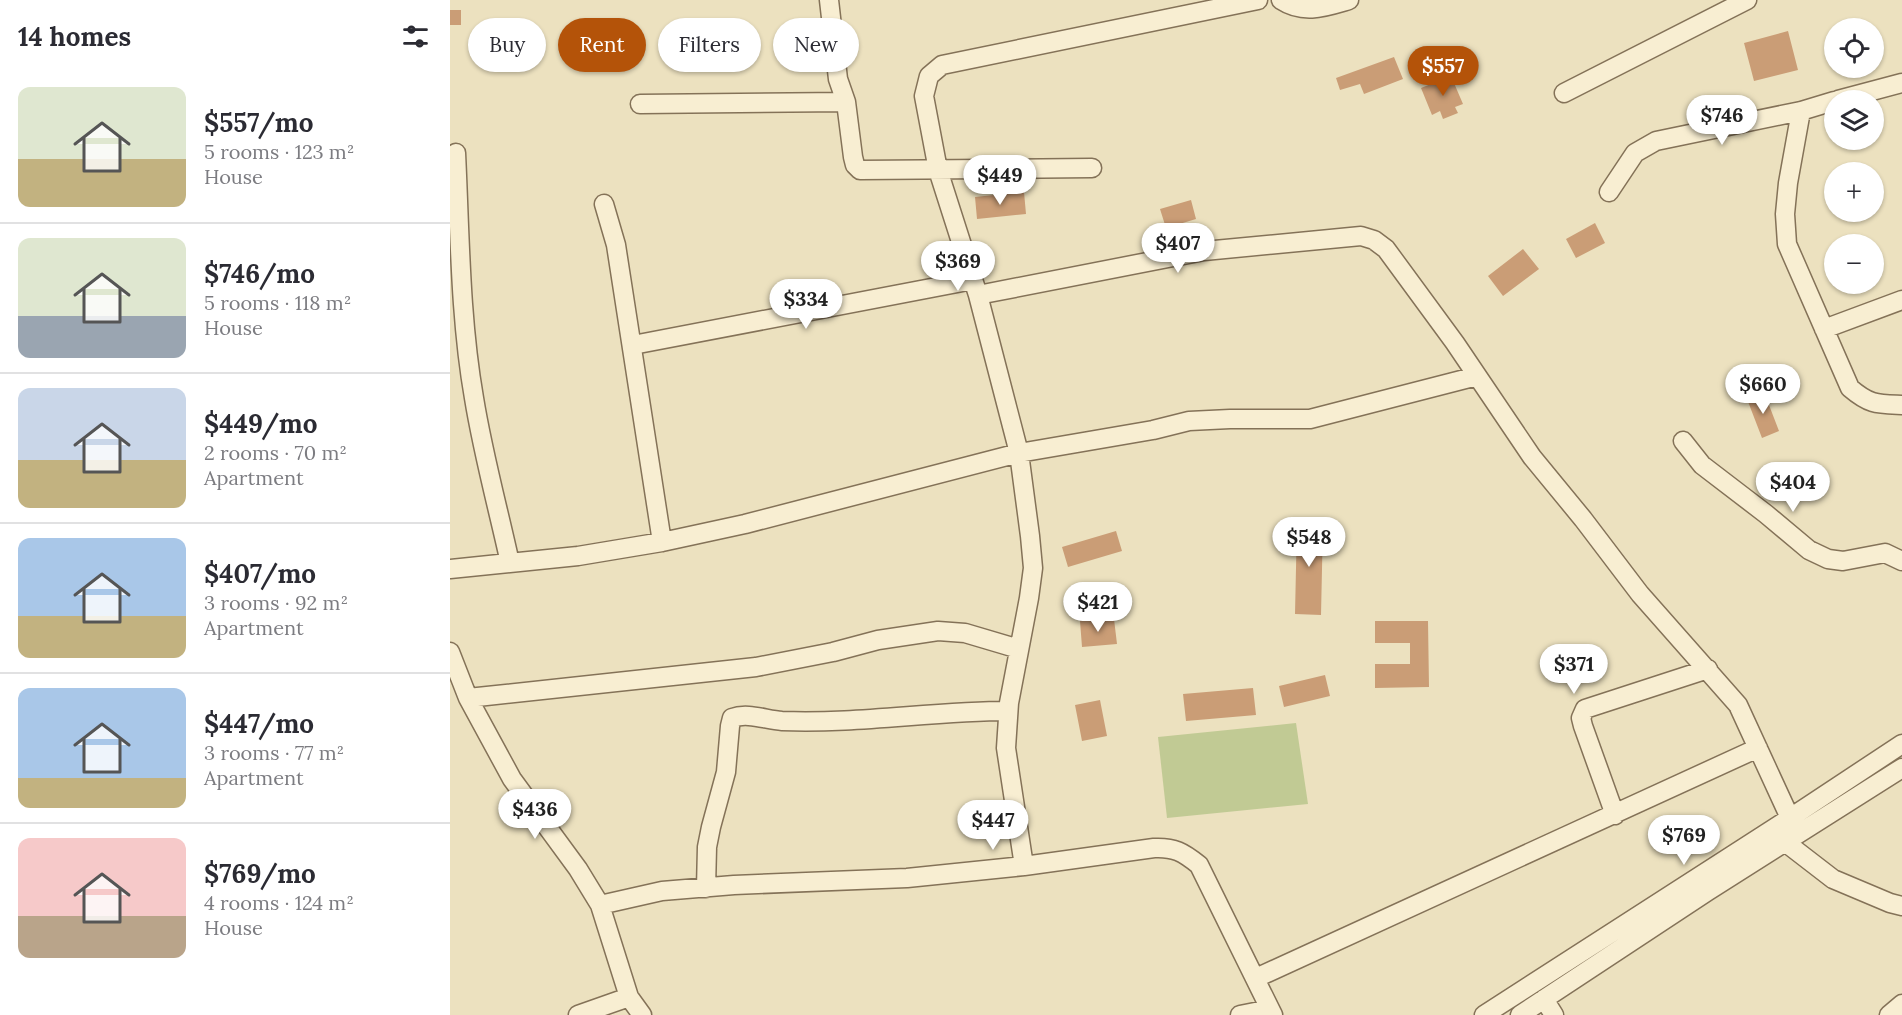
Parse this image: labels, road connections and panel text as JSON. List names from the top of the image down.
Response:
{
  "page": {
    "heading": "14 homes",
    "map_buttons": ["+", "−"],
    "chip": [
      "Buy",
      "Rent",
      "Filters",
      "New"
    ],
    "price": [
      "$557",
      "$746",
      "$449",
      "$407",
      "$369",
      "$334",
      "$660",
      "$404",
      "$548",
      "$421",
      "$371",
      "$436",
      "$447",
      "$769"
    ],
    "list": [
      {
        "name": "$557/mo",
        "note": "5 rooms · 123 m² · House"
      },
      {
        "name": "$746/mo",
        "note": "5 rooms · 118 m² · House"
      },
      {
        "name": "$449/mo",
        "note": "2 rooms · 70 m² · Apartment"
      },
      {
        "name": "$407/mo",
        "note": "3 rooms · 92 m² · Apartment"
      },
      {
        "name": "$447/mo",
        "note": "3 rooms · 77 m² · Apartment"
      },
      {
        "name": "$769/mo",
        "note": "4 rooms · 124 m² · House"
      }
    ]
  }
}
